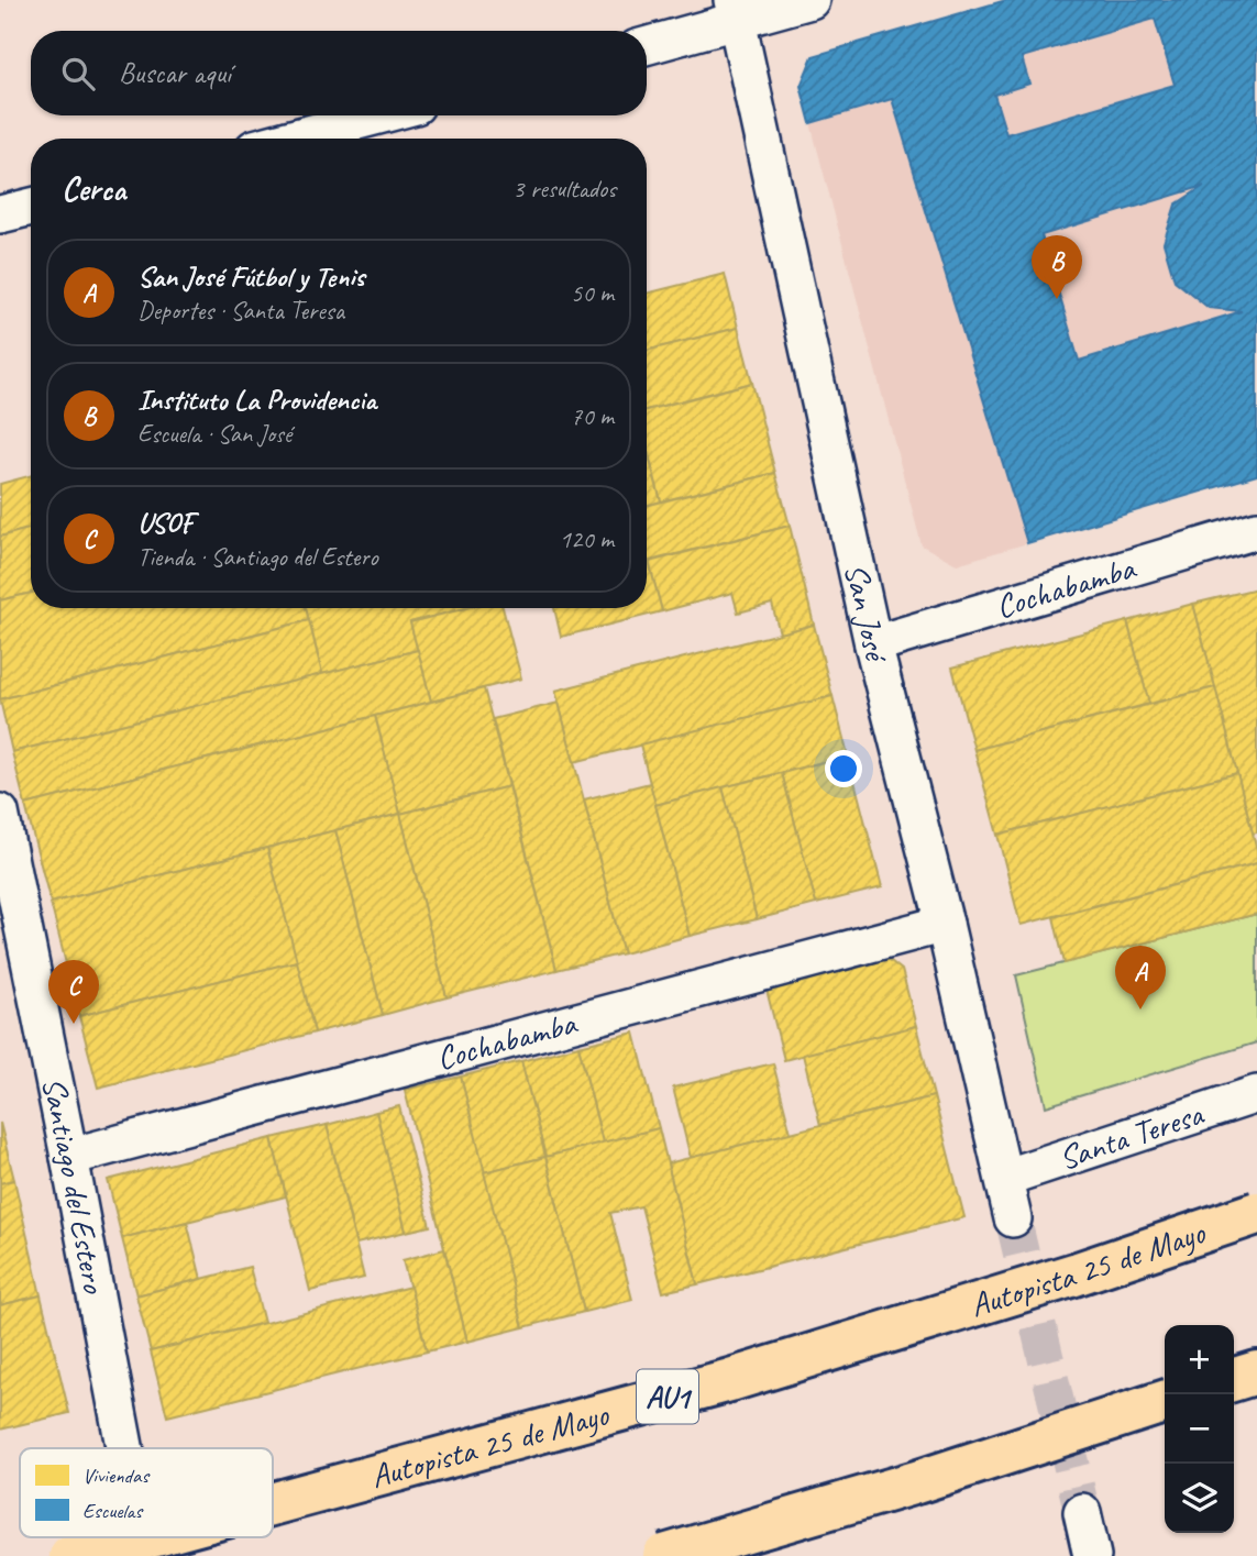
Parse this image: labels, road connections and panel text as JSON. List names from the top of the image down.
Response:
{
  "streets": {
    "highway": ["Autopista 25 de Mayo", "AU1"],
    "street": [
      "Cochabamba",
      "San José",
      "Santa Teresa",
      "Santiago del Estero"
    ]
  },
  "crossings": [
    ["Cochabamba", "San José"],
    ["Cochabamba", "Santiago del Estero"],
    ["San José", "Santa Teresa"]
  ],
  "legend": ["Viviendas", "Escuelas"],
  "page": {
    "search": "Buscar aquí",
    "heading": ["Cerca", "3 resultados"],
    "pins": ["B", "A", "C"],
    "list": [
      {
        "mark": "A",
        "name": "San José Fútbol y Tenis",
        "note": "Deportes · Santa Teresa",
        "value": "50 m"
      },
      {
        "mark": "B",
        "name": "Instituto La Providencia",
        "note": "Escuela · San José",
        "value": "70 m"
      },
      {
        "mark": "C",
        "name": "USOF",
        "note": "Tienda · Santiago del Estero",
        "value": "120 m"
      }
    ],
    "map_buttons": ["+", "−"]
  }
}
